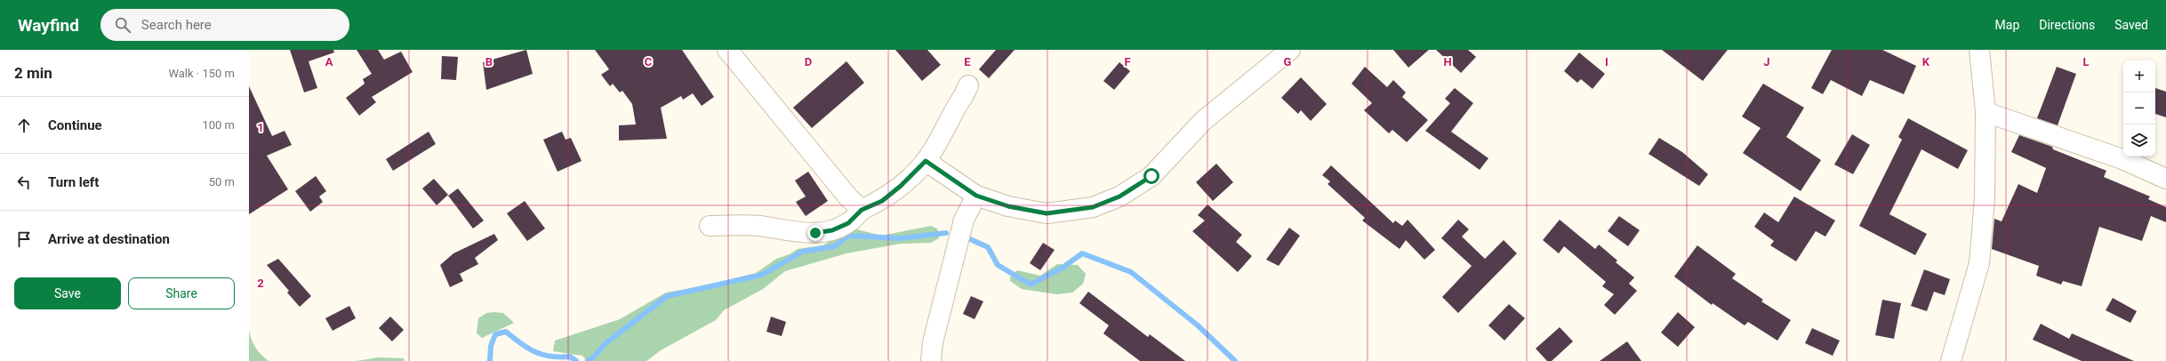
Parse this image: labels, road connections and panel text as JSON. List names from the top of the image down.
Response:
{
  "page": {
    "header": "Wayfind",
    "search": "Search here",
    "nav": ["Map", "Directions", "Saved"],
    "heading": ["2 min", "Walk · 150 m"],
    "map_buttons": ["+", "−"],
    "list": [
      ["Continue", "100 m"],
      ["Turn left", "50 m"],
      "Arrive at destination"
    ],
    "buttons": ["Save", "Share"]
  },
  "grid": {
    "columns": [
      "A",
      "B",
      "C",
      "D",
      "E",
      "F",
      "G",
      "H",
      "I",
      "J",
      "K",
      "L"
    ],
    "rows": ["1", "2"]
  }
}
